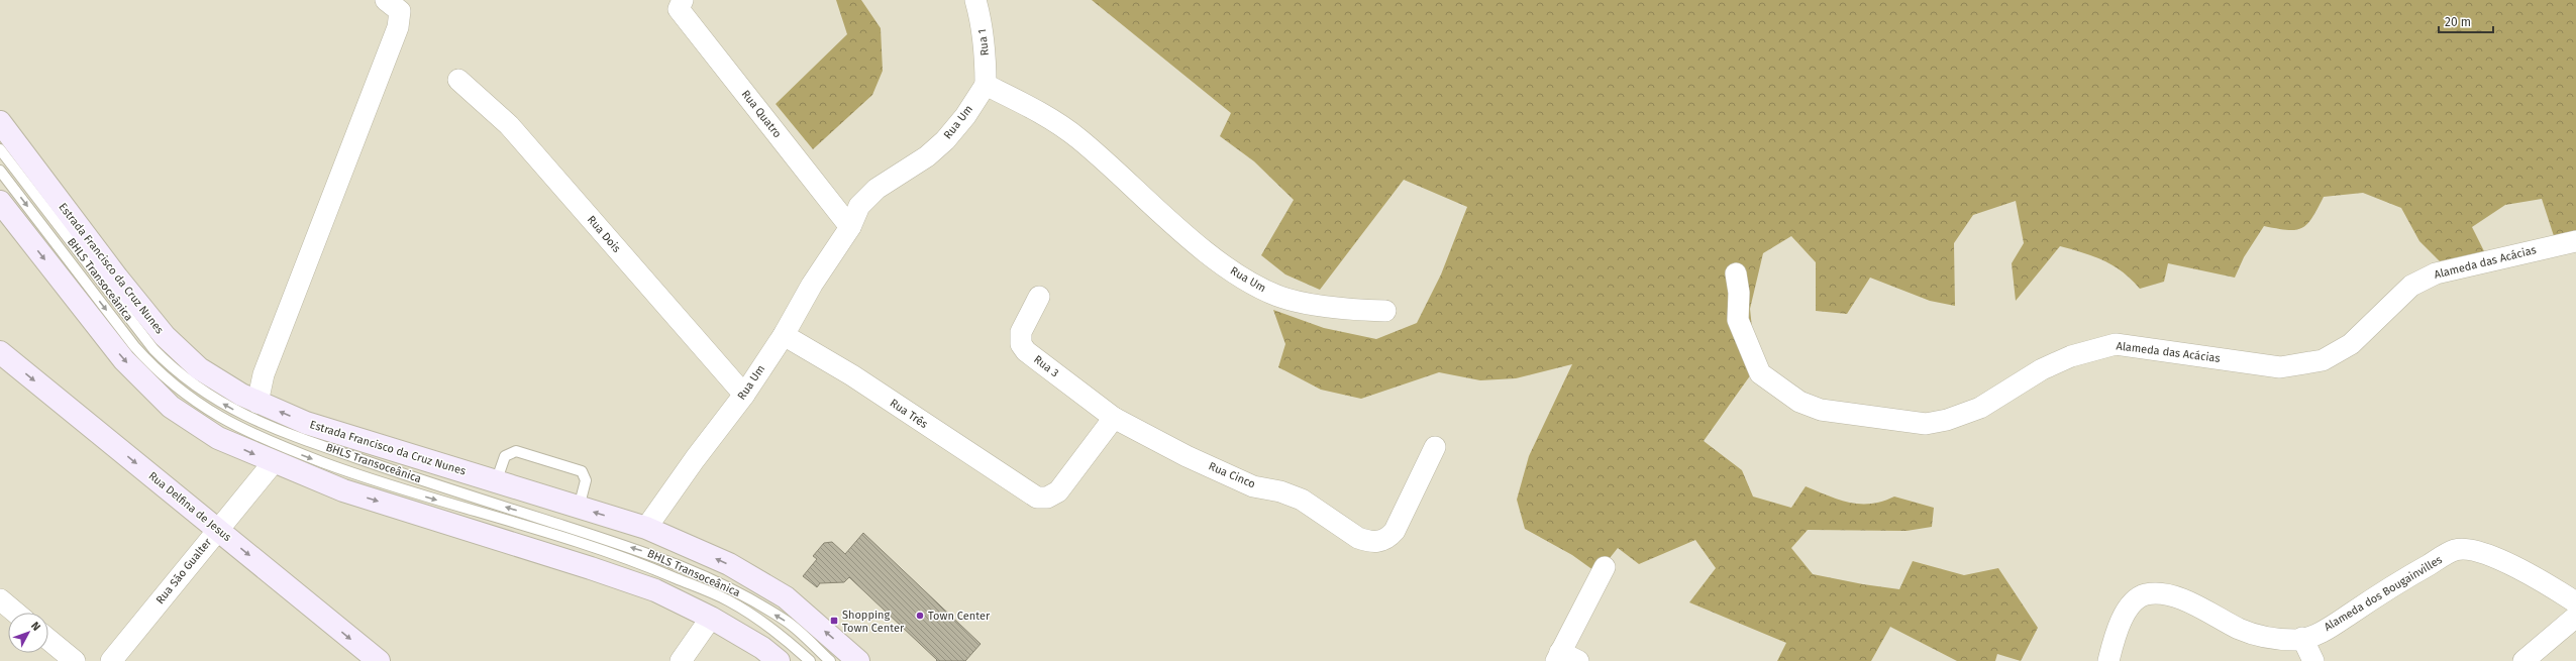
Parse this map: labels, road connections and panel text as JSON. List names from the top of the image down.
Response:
{
  "streets": {
    "main road": ["Estrada Francisco da Cruz Nunes", "Rua Delfina de Jesus"],
    "street": [
      "Rua 1",
      "Rua Quatro",
      "Rua Um",
      "Rua Dois",
      "Alameda das Acácias",
      "Rua 3",
      "Rua Três",
      "Rua Cinco",
      "Rua São Gualter",
      "Alameda dos Bougainvilles"
    ],
    "lane": ["BHLS Transoceânica"]
  },
  "crossings": [
    ["Rua 1", "Rua Um"],
    ["Rua Quatro", "Rua Um"],
    ["Rua Um", "Rua Dois"],
    ["Rua Um", "Estrada Francisco da Cruz Nunes"],
    ["Rua Um", "Rua Três"],
    ["Rua 3", "Rua Três"],
    ["Rua 3", "Rua Cinco"],
    ["Rua Três", "Rua Cinco"],
    ["Rua Delfina de Jesus", "Rua São Gualter"]
  ],
  "places": {
    "other": ["Town Center"],
    "transit": ["Shopping Town Center"]
  },
  "scale_bar": "20 m",
  "north": "top right"
}
